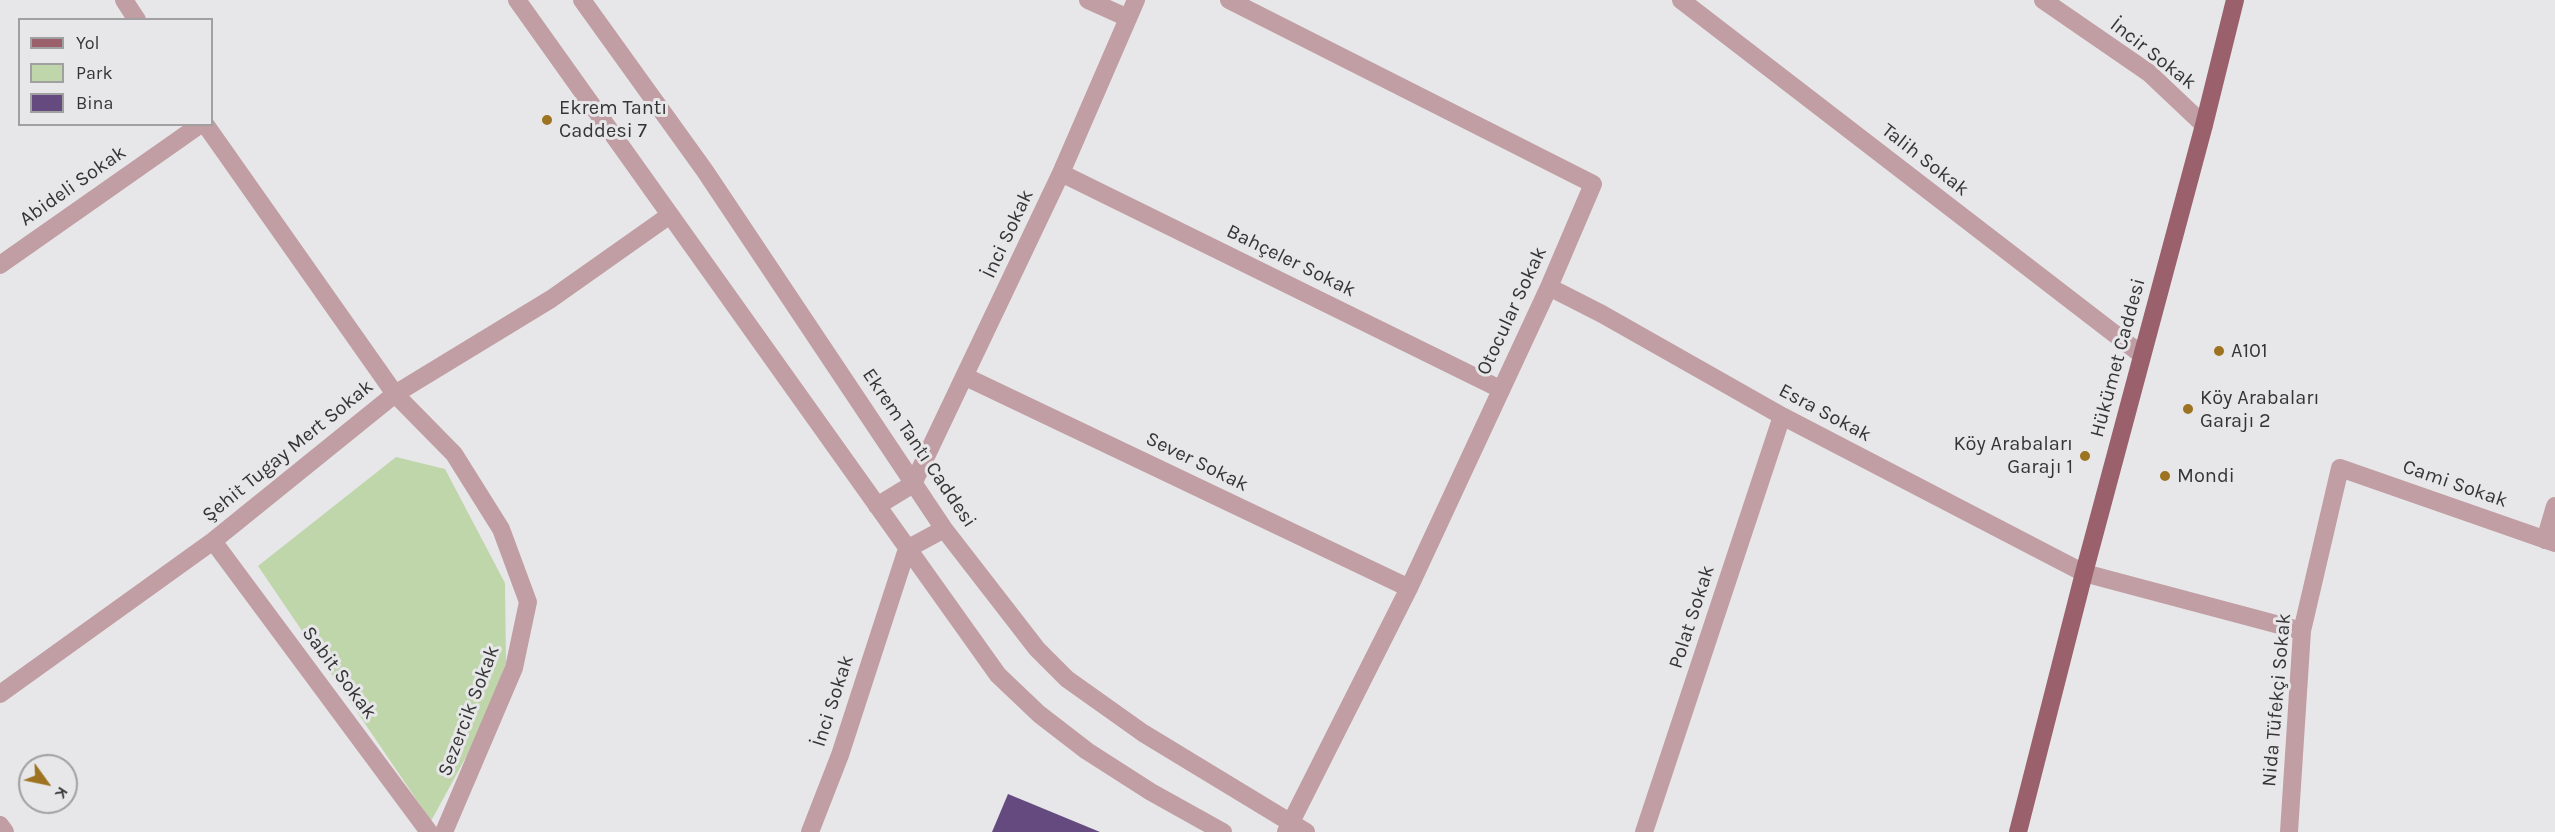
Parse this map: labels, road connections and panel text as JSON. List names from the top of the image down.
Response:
{
  "streets": {
    "main road": ["Hükümet Caddesi"],
    "street": [
      "İncir Sokak",
      "Talih Sokak",
      "Abideli Sokak",
      "İnci Sokak",
      "Bahçeler Sokak",
      "Otocular Sokak",
      "Esra Sokak",
      "Ekrem Tantı Caddesi",
      "Şehit Tugay Mert Sokak",
      "Sever Sokak",
      "Cami Sokak",
      "Polat Sokak",
      "Sabit Sokak",
      "Nida Tüfekçi Sokak",
      "Sezercik Sokak"
    ]
  },
  "crossings": [
    ["İncir Sokak", "Hükümet Caddesi"],
    ["Talih Sokak", "Hükümet Caddesi"],
    ["İnci Sokak", "Bahçeler Sokak"],
    ["İnci Sokak", "Ekrem Tantı Caddesi"],
    ["İnci Sokak", "Sever Sokak"],
    ["Bahçeler Sokak", "Otocular Sokak"],
    ["Otocular Sokak", "Esra Sokak"],
    ["Otocular Sokak", "Ekrem Tantı Caddesi"],
    ["Otocular Sokak", "Sever Sokak"],
    ["Hükümet Caddesi", "Esra Sokak"],
    ["Esra Sokak", "Polat Sokak"],
    ["Esra Sokak", "Nida Tüfekçi Sokak"],
    ["Şehit Tugay Mert Sokak", "Sabit Sokak"],
    ["Şehit Tugay Mert Sokak", "Sezercik Sokak"],
    ["Cami Sokak", "Nida Tüfekçi Sokak"]
  ],
  "places": [
    "Ekrem Tantı Caddesi 7",
    "A101",
    "Köy Arabaları Garajı 2",
    "Köy Arabaları Garajı 1",
    "Mondi"
  ],
  "legend": ["Yol", "Park", "Bina"],
  "north": "bottom right"
}
